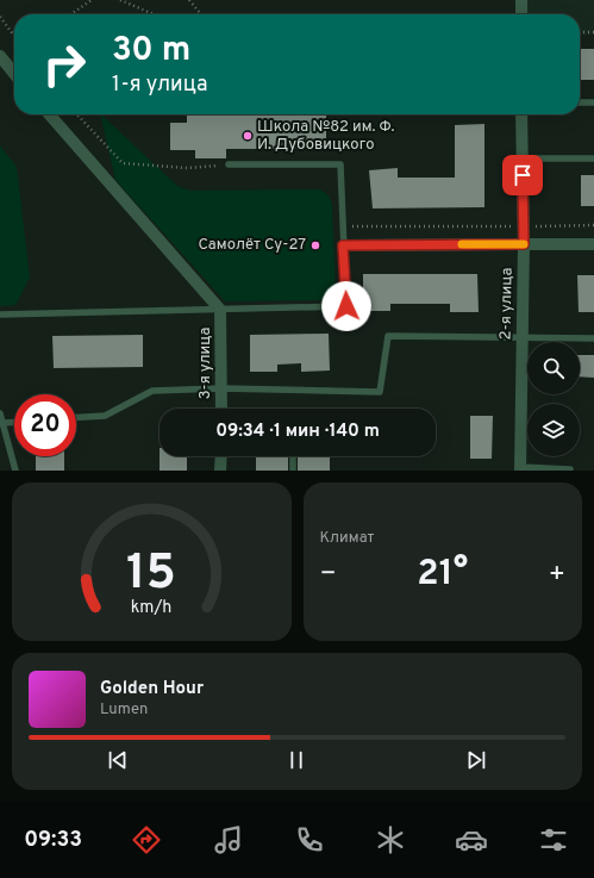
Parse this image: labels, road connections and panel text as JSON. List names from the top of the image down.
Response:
{
  "streets": {
    "street": ["2-я улица", "3-я улица"]
  },
  "places": ["Школа №82 им. Ф. И. Дубовицкого", "Самолёт Су-27"],
  "page": {
    "turn": ["30 m", "1-я улица"],
    "limit": "20",
    "trip": "09:34 · 1 мин · 140 m",
    "tile": "Климат",
    "heat": ["−", "21°", "+"],
    "song": ["Golden Hour", "Lumen"],
    "tabs": "09:33",
    "gauge": ["15", "km/h"]
  }
}
